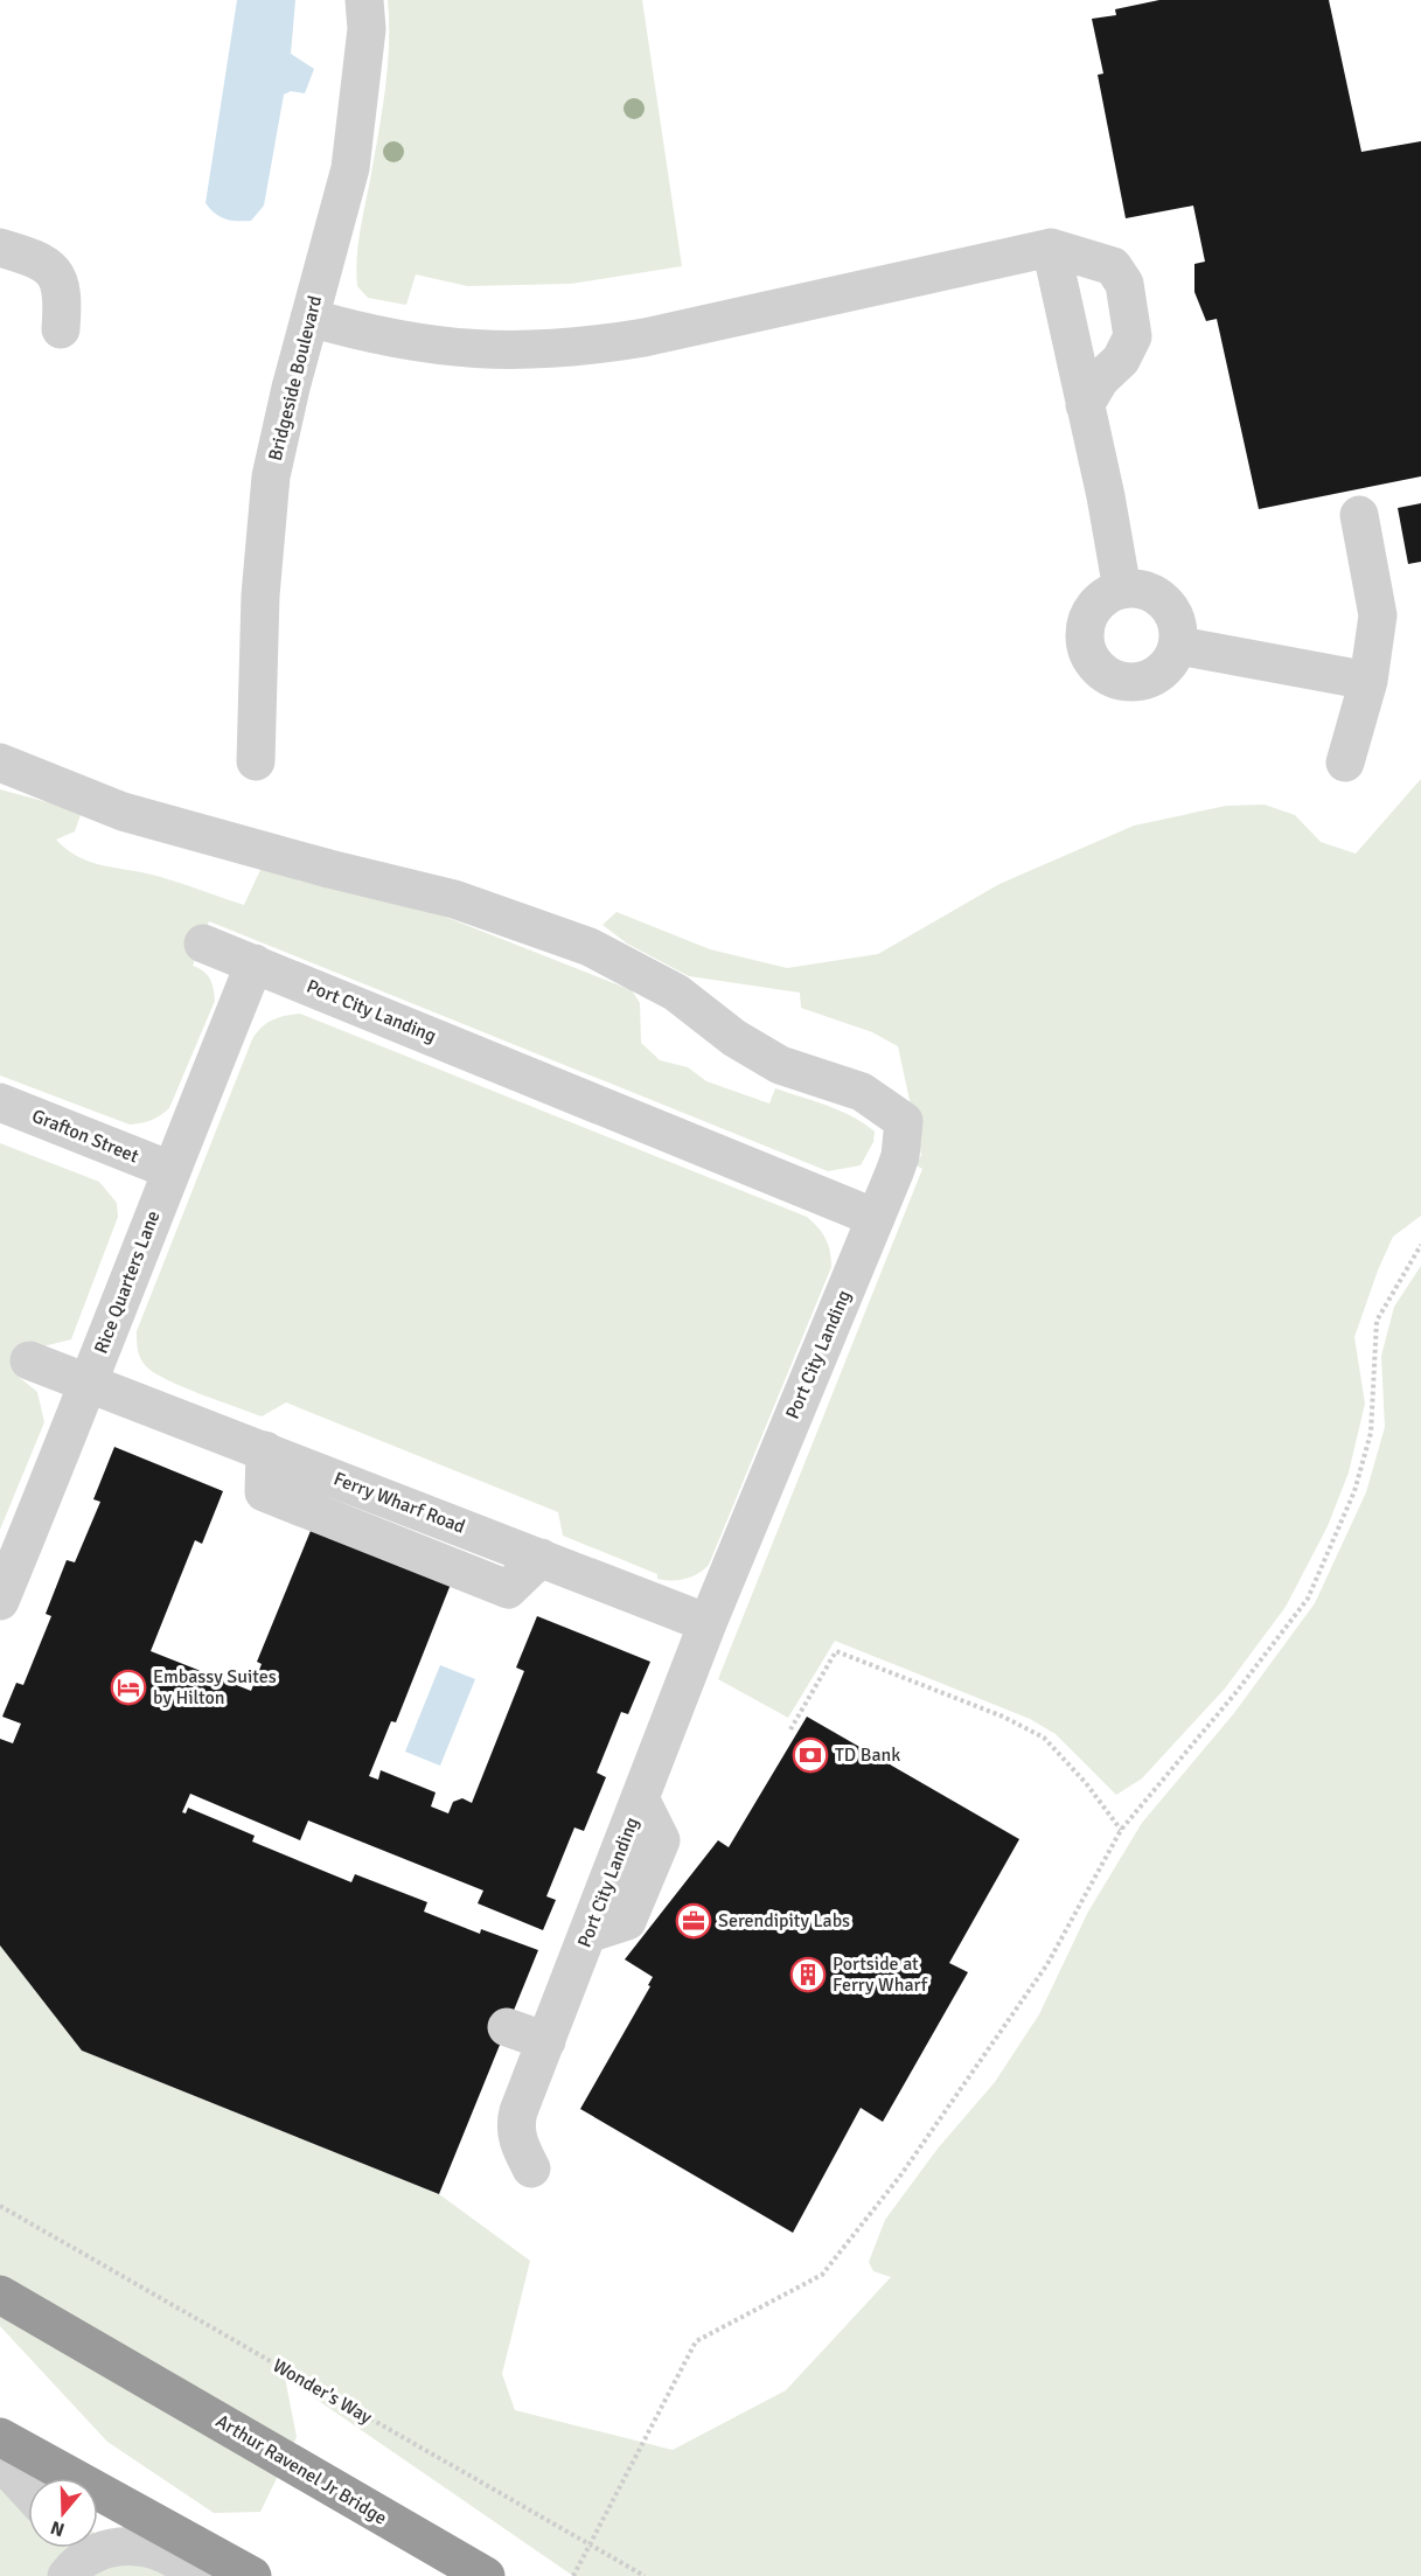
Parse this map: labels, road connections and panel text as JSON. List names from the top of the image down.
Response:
{
  "streets": {
    "highway": ["Arthur Ravenel Jr Bridge"],
    "street": [
      "Bridgeside Boulevard",
      "Port City Landing",
      "Grafton Street",
      "Rice Quarters Lane",
      "Ferry Wharf Road"
    ],
    "path": ["Wonder's Way"]
  },
  "crossings": [
    ["Port City Landing", "Rice Quarters Lane"],
    ["Port City Landing", "Ferry Wharf Road"],
    ["Grafton Street", "Rice Quarters Lane"],
    ["Rice Quarters Lane", "Ferry Wharf Road"]
  ],
  "places": {
    "hotel": ["Embassy Suites by Hilton"],
    "bank": ["TD Bank"],
    "office": ["Serendipity Labs"],
    "building": ["Portside at Ferry Wharf"]
  },
  "north": "bottom"
}
